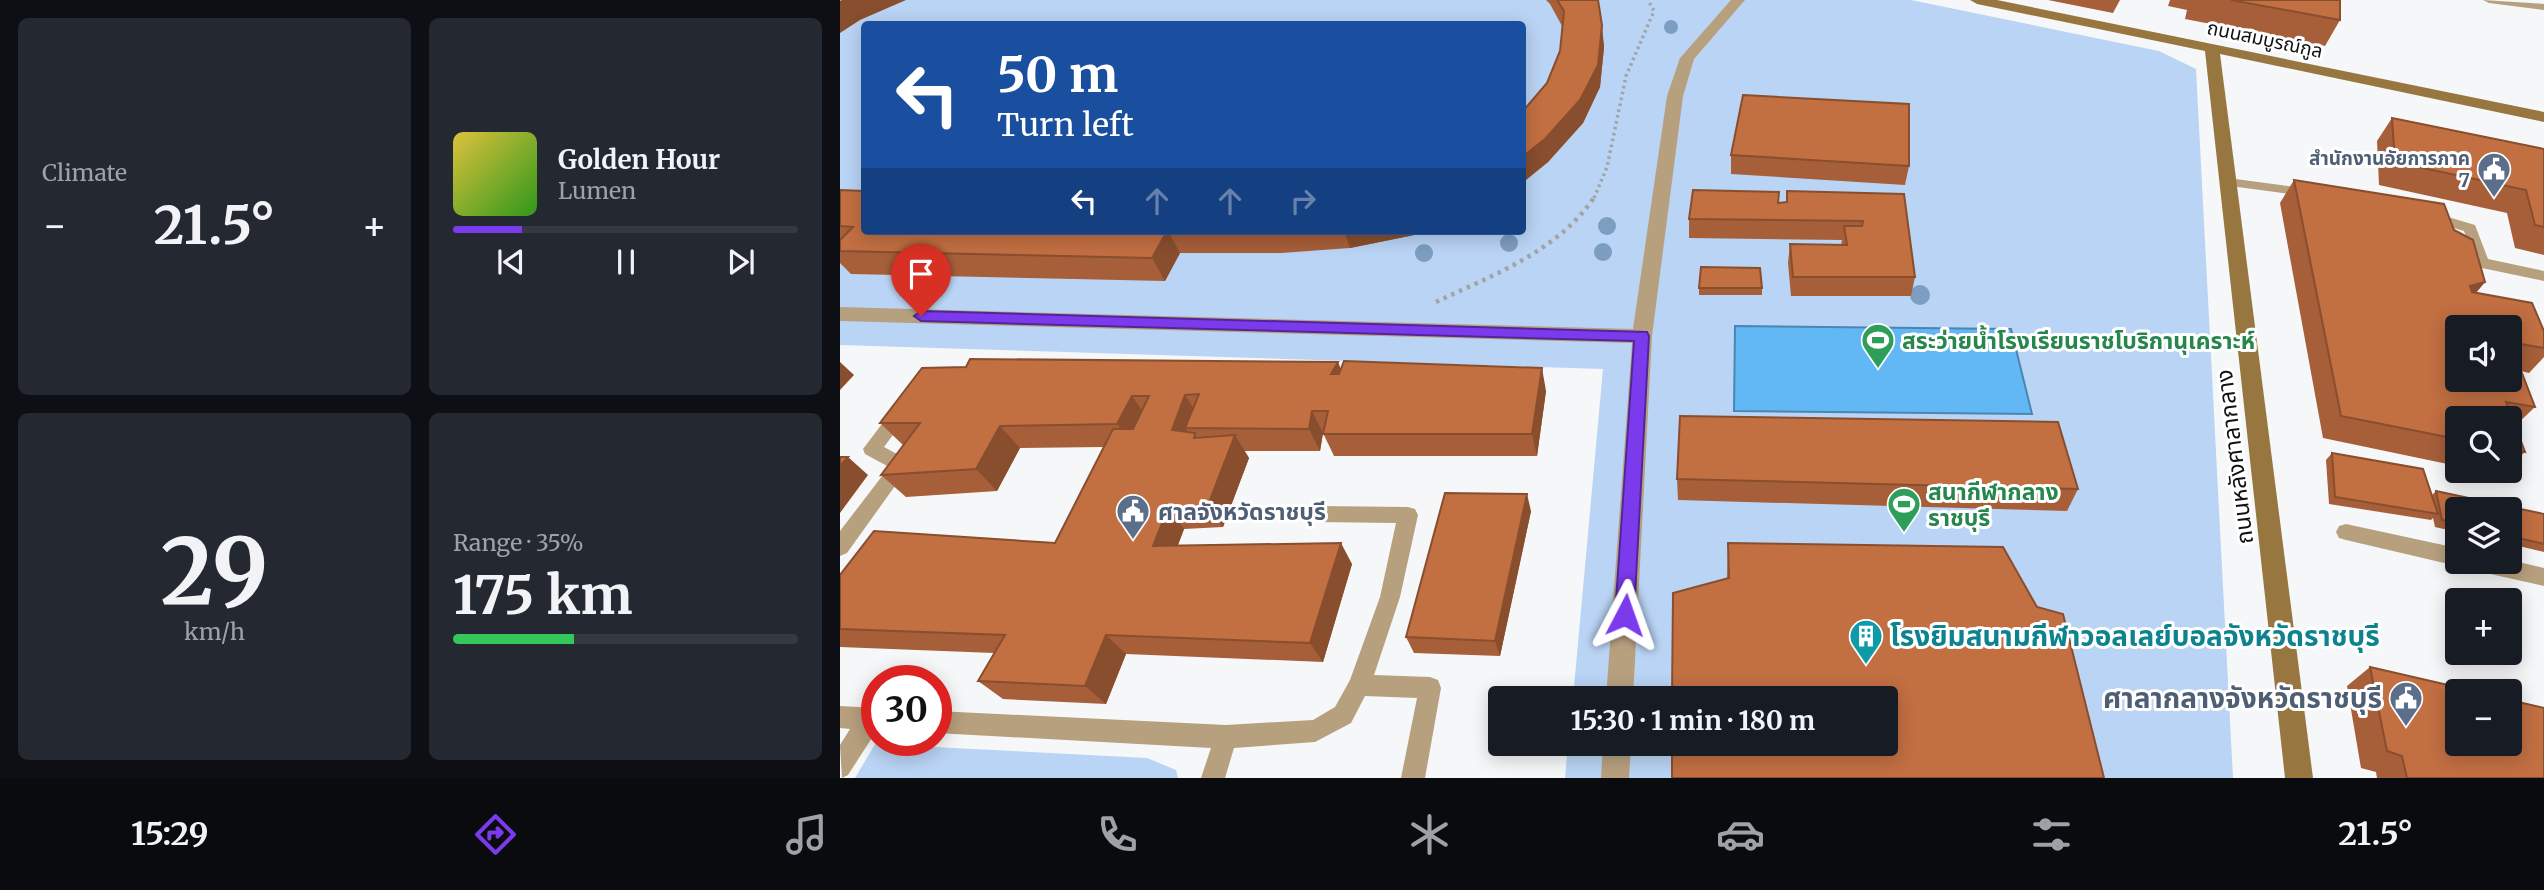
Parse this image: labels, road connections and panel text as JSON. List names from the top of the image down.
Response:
{
  "streets": {
    "street": ["ถนนสมบูรณ์กูล", "ถนนหลังศาลากลาง"]
  },
  "crossings": [
    ["ถนนสมบูรณ์กูล", "ถนนหลังศาลากลาง"]
  ],
  "places": {
    "public building": ["สำนักงานอัยการภาค 7", "ศาลจังหวัดราชบุรี", "ศาลากลางจังหวัดราชบุรี"],
    "sports": ["สระว่ายน้ำโรงเรียนราชโบริกานุเคราะห์", "สนากีฬากลาง ราชบุรี"],
    "building": ["โรงยิมสนามกีฬาวอลเลย์บอลจังหวัดราชบุรี"]
  },
  "page": {
    "tile": [
      "Climate",
      ["29", "km/h"],
      ["Range · 35%", "175 km"]
    ],
    "turn": ["50 m", "Turn left"],
    "song": ["Golden Hour", "Lumen"],
    "heat": ["−", "21.5°", "+"],
    "map_buttons": ["+", "−"],
    "limit": "30",
    "trip": "15:30 · 1 min · 180 m",
    "tabs": ["15:29", "21.5°"]
  }
}
